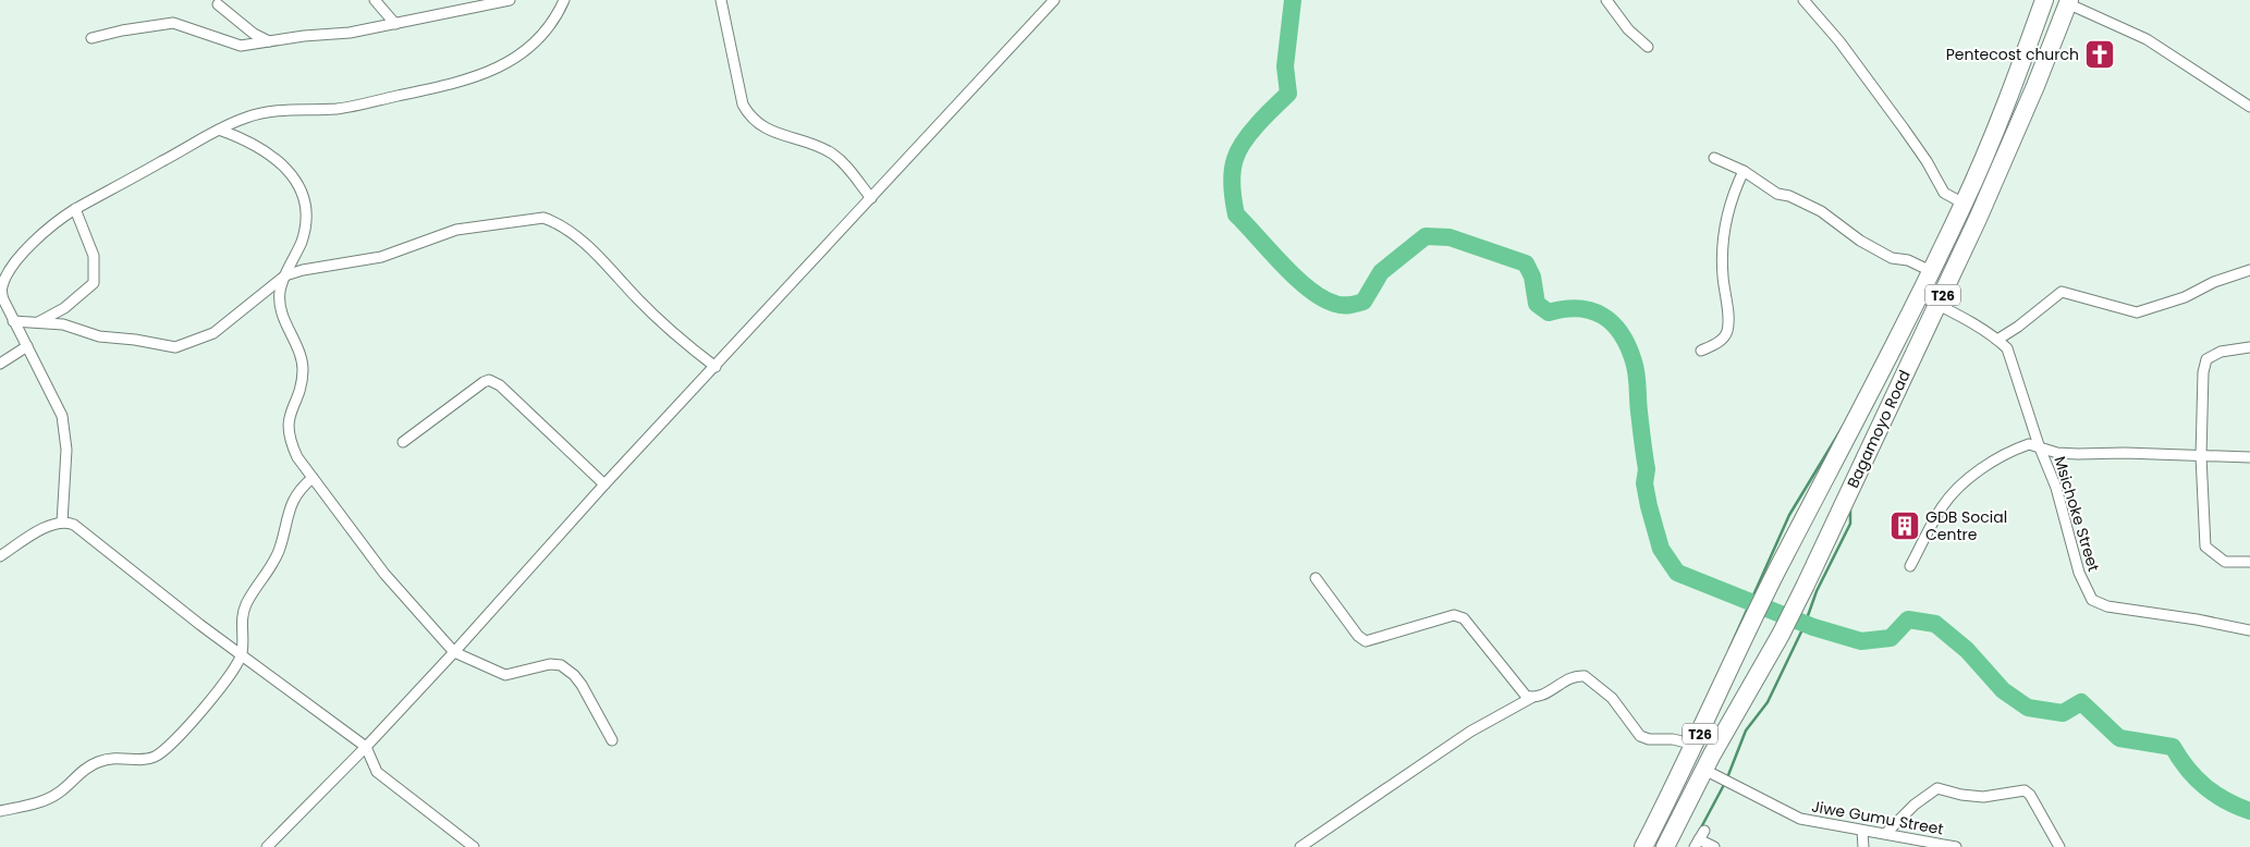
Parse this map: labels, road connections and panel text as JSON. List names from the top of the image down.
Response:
{
  "streets": {
    "highway": ["T26", "Bagamoyo Road"],
    "street": ["Msichoke Street", "Jiwe Gumu Street"]
  },
  "crossings": [
    ["Bagamoyo Road", "Msichoke Street"],
    ["Bagamoyo Road", "Jiwe Gumu Street"]
  ],
  "places": {
    "church": ["Pentecost church"],
    "building": ["GDB Social Centre"]
  }
}
